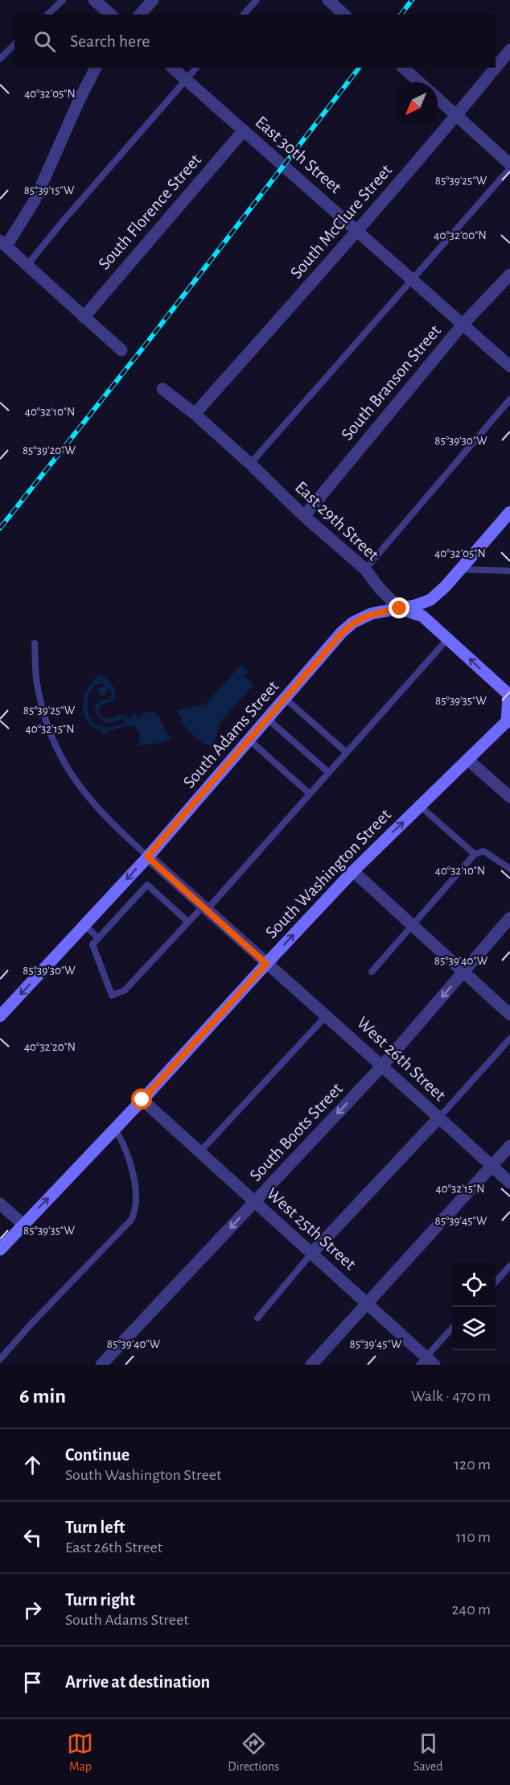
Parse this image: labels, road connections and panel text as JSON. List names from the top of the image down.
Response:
{
  "streets": {
    "main road": ["East 29th Street", "South Adams Street", "South Washington Street"],
    "street": [
      "East 30th Street",
      "South Florence Street",
      "South McClure Street",
      "South Branson Street",
      "West 26th Street",
      "South Boots Street",
      "West 25th Street"
    ]
  },
  "crossings": [
    ["East 30th Street", "South Florence Street"],
    ["East 30th Street", "South McClure Street"],
    ["East 30th Street", "South Branson Street"],
    ["South McClure Street", "East 29th Street"],
    ["South Branson Street", "East 29th Street"],
    ["East 29th Street", "South Adams Street"],
    ["East 29th Street", "South Washington Street"],
    ["South Adams Street", "West 26th Street"],
    ["South Washington Street", "West 26th Street"],
    ["South Washington Street", "West 25th Street"],
    ["West 26th Street", "South Boots Street"],
    ["South Boots Street", "West 25th Street"]
  ],
  "one_way": ["South Washington Street"],
  "north": "bottom left",
  "page": {
    "search": "Search here",
    "heading": ["6 min", "Walk · 470 m"],
    "list": [
      ["Continue", "South Washington Street", "120 m"],
      ["Turn left", "East 26th Street", "110 m"],
      ["Turn right", "South Adams Street", "240 m"],
      "Arrive at destination"
    ],
    "nav": ["Map", "Directions", "Saved"]
  },
  "coordinates": [
    "40°32'05\"N",
    "85°39'25\"W",
    "85°39'15\"W",
    "40°32'00\"N",
    "40°32'10\"N",
    "85°39'30\"W",
    "85°39'20\"W",
    "85°39'35\"W",
    "40°32'15\"N",
    "85°39'40\"W",
    "40°32'20\"N",
    "85°39'45\"W"
  ]
}
